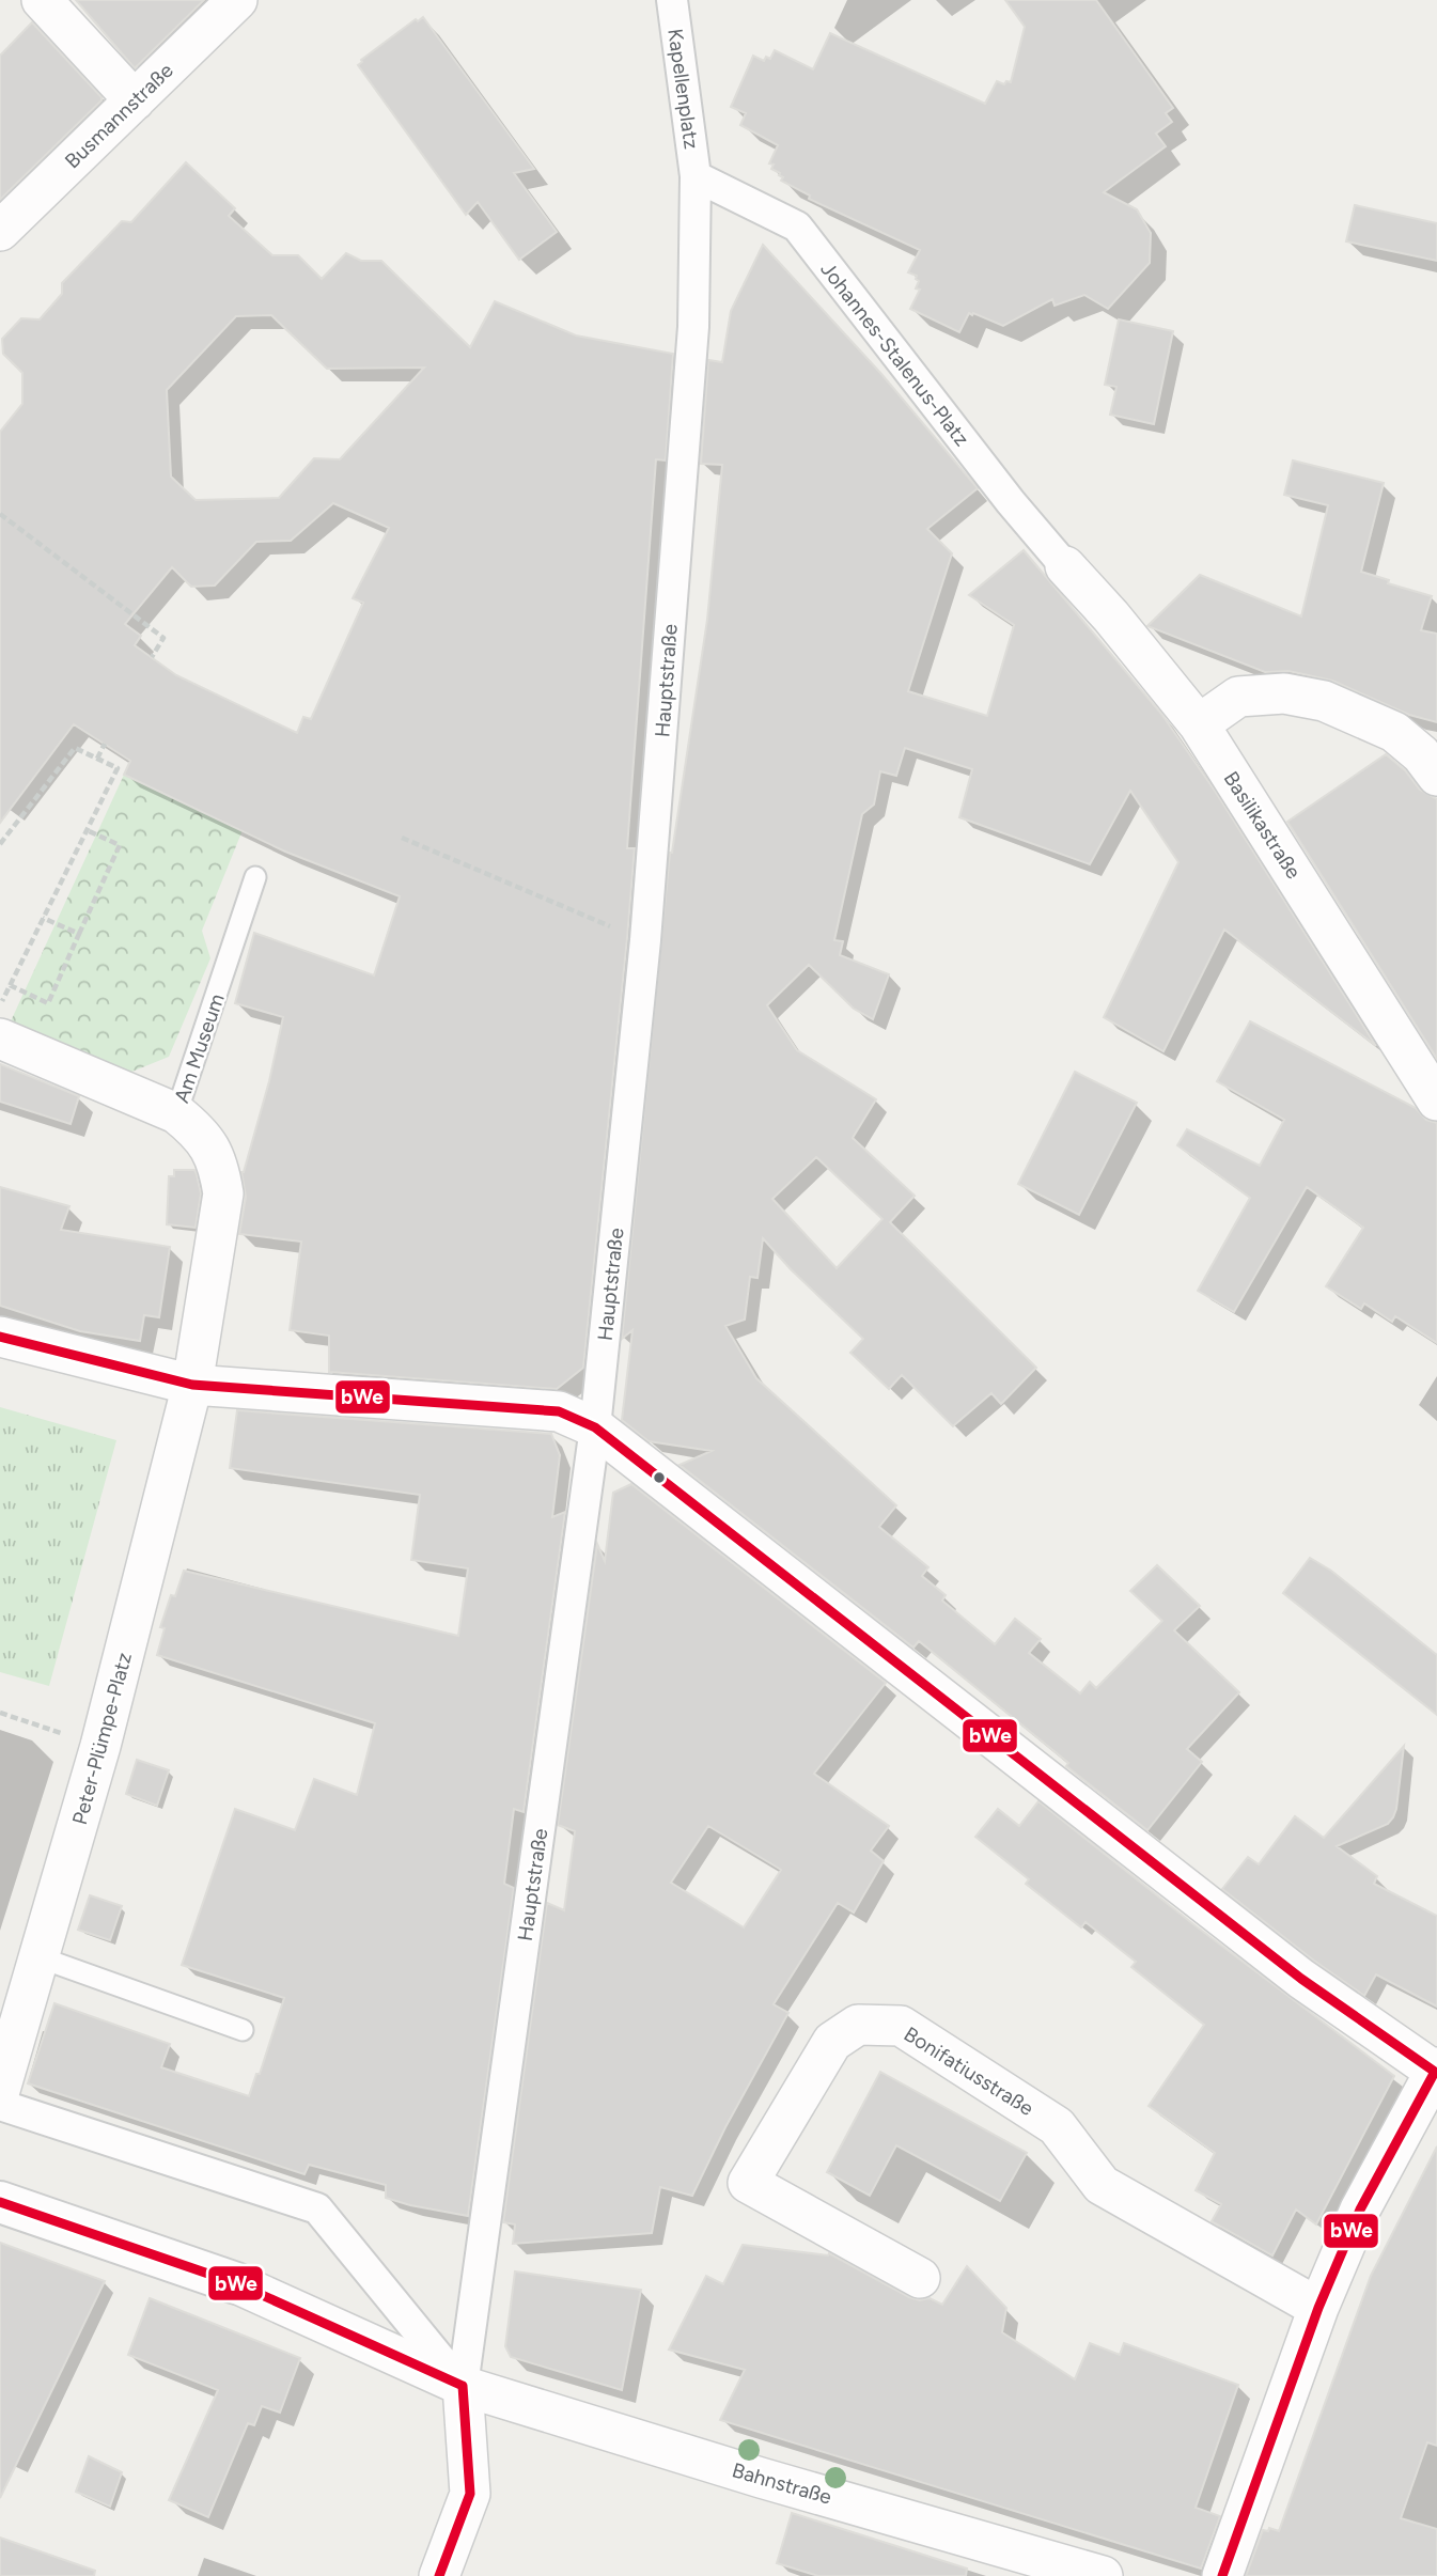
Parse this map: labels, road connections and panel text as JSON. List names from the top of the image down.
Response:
{
  "streets": {
    "street": [
      "Kapellenplatz",
      "Busmannstraße",
      "Johannes-Stalenus-Platz",
      "Hauptstraße",
      "Basilikastraße",
      "Am Museum",
      "Peter-Plümpe-Platz",
      "Bonifatiusstraße",
      "Bahnstraße"
    ]
  },
  "crossings": [
    ["Kapellenplatz", "Johannes-Stalenus-Platz"],
    ["Kapellenplatz", "Hauptstraße"],
    ["Johannes-Stalenus-Platz", "Hauptstraße"],
    ["Johannes-Stalenus-Platz", "Basilikastraße"],
    ["Hauptstraße", "Bahnstraße"],
    ["Am Museum", "Peter-Plümpe-Platz"]
  ],
  "lines": ["transit line bWe"]
}
